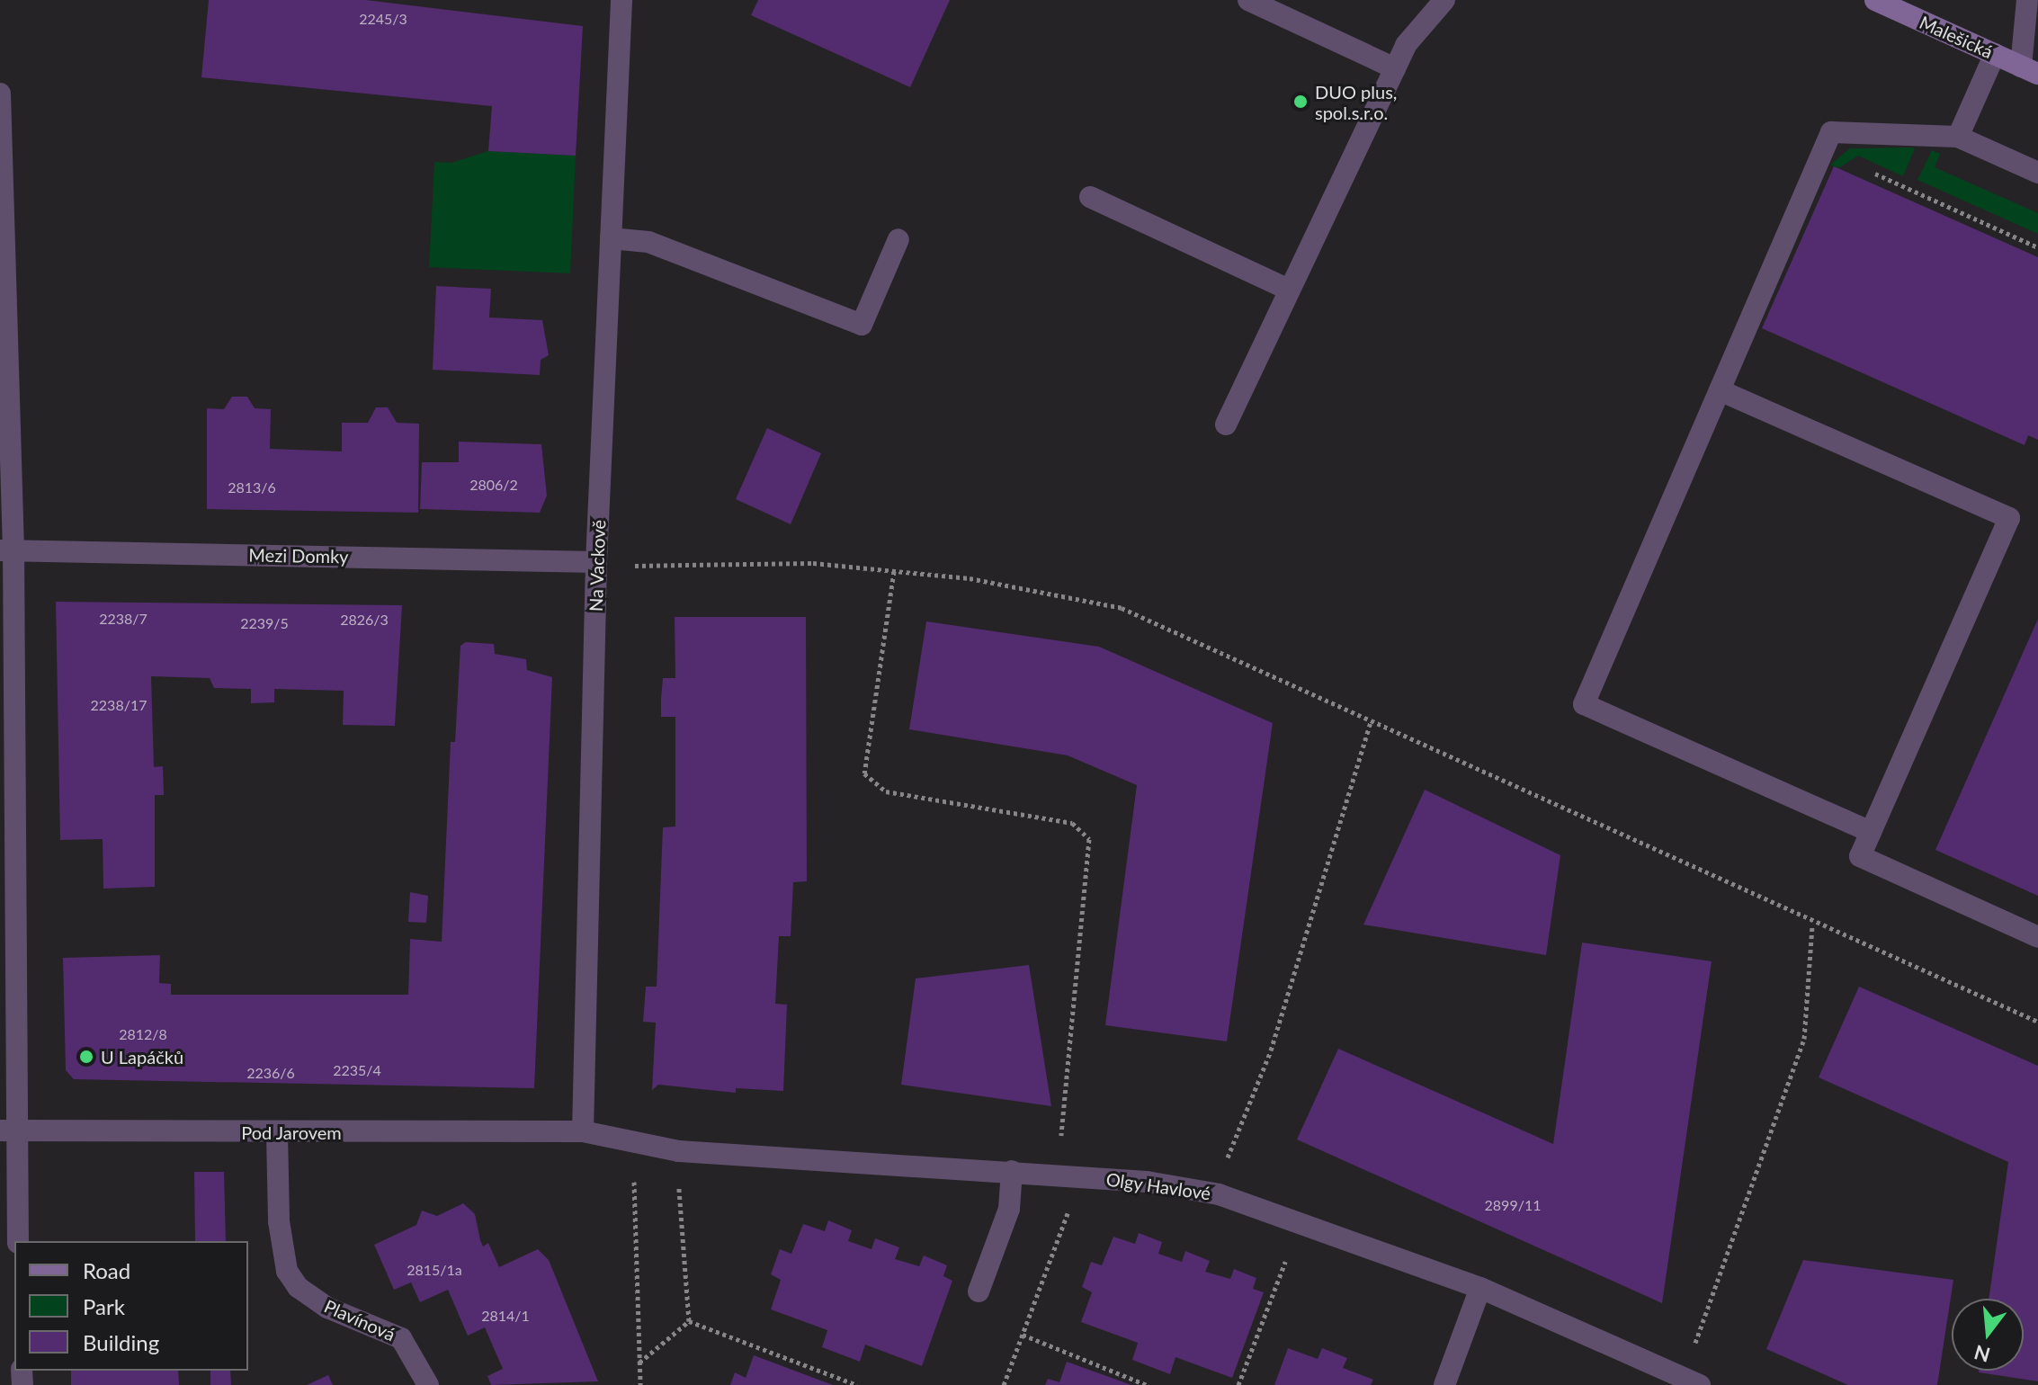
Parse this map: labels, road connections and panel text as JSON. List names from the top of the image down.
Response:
{
  "streets": {
    "street": [
      "Malešická",
      "Mezi Domky",
      "Na Vackově",
      "Pod Jarovem",
      "Olgy Havlové",
      "Plavínová"
    ]
  },
  "crossings": [
    ["Mezi Domky", "Na Vackově"],
    ["Na Vackově", "Pod Jarovem"],
    ["Na Vackově", "Olgy Havlové"],
    ["Pod Jarovem", "Olgy Havlové"],
    ["Pod Jarovem", "Plavínová"]
  ],
  "places": ["DUO plus, spol.s.r.o.", "U Lapáčků"],
  "house_numbers": [
    "2245/3",
    "2806/2",
    "2813/6",
    "2238/7",
    "2826/3",
    "2239/5",
    "2238/17",
    "2812/8",
    "2235/4",
    "2236/6",
    "2899/11",
    "2815/1a",
    "2814/1"
  ],
  "legend": ["Road", "Park", "Building"],
  "north": "bottom"
}
